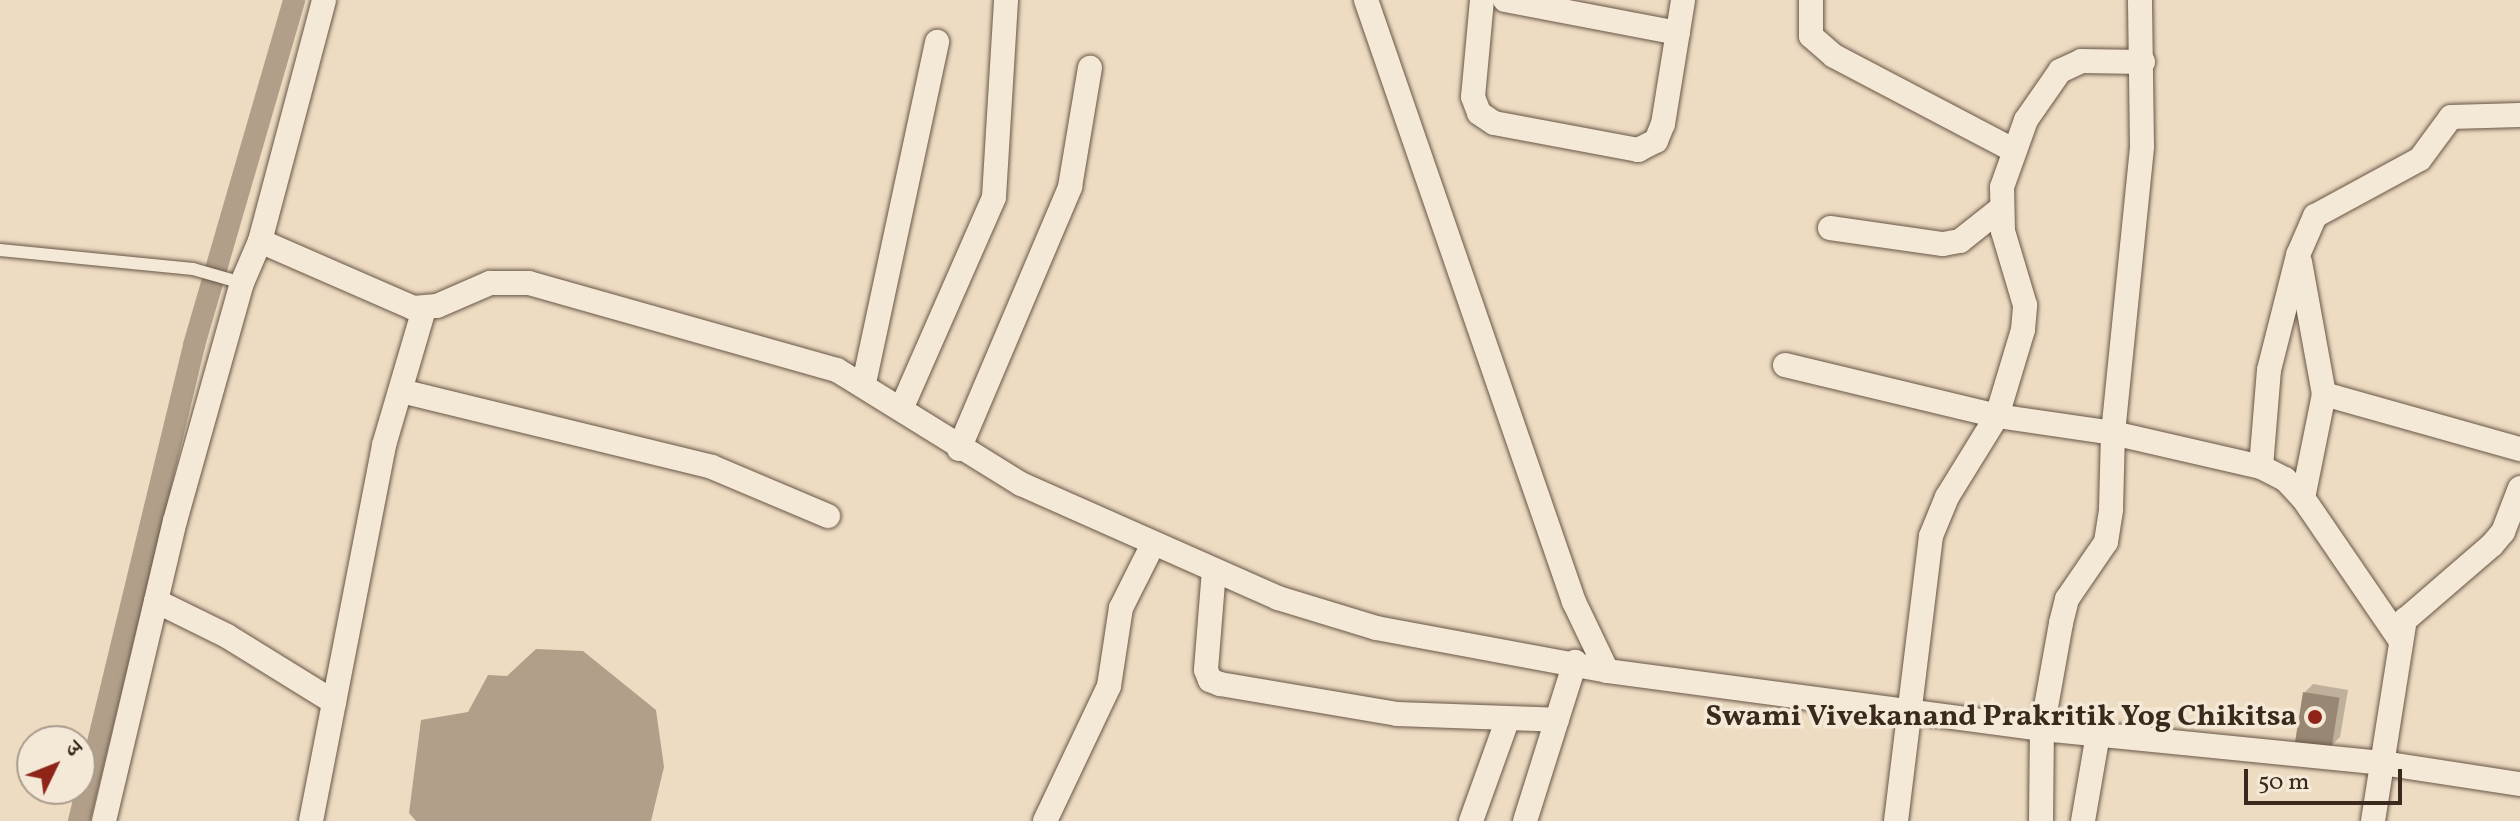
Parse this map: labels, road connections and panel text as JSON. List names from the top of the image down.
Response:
{
  "places": ["Swami Vivekanand Prakritik Yog Chikitsa"],
  "scale_bar": "50 m",
  "north": "top right"
}
